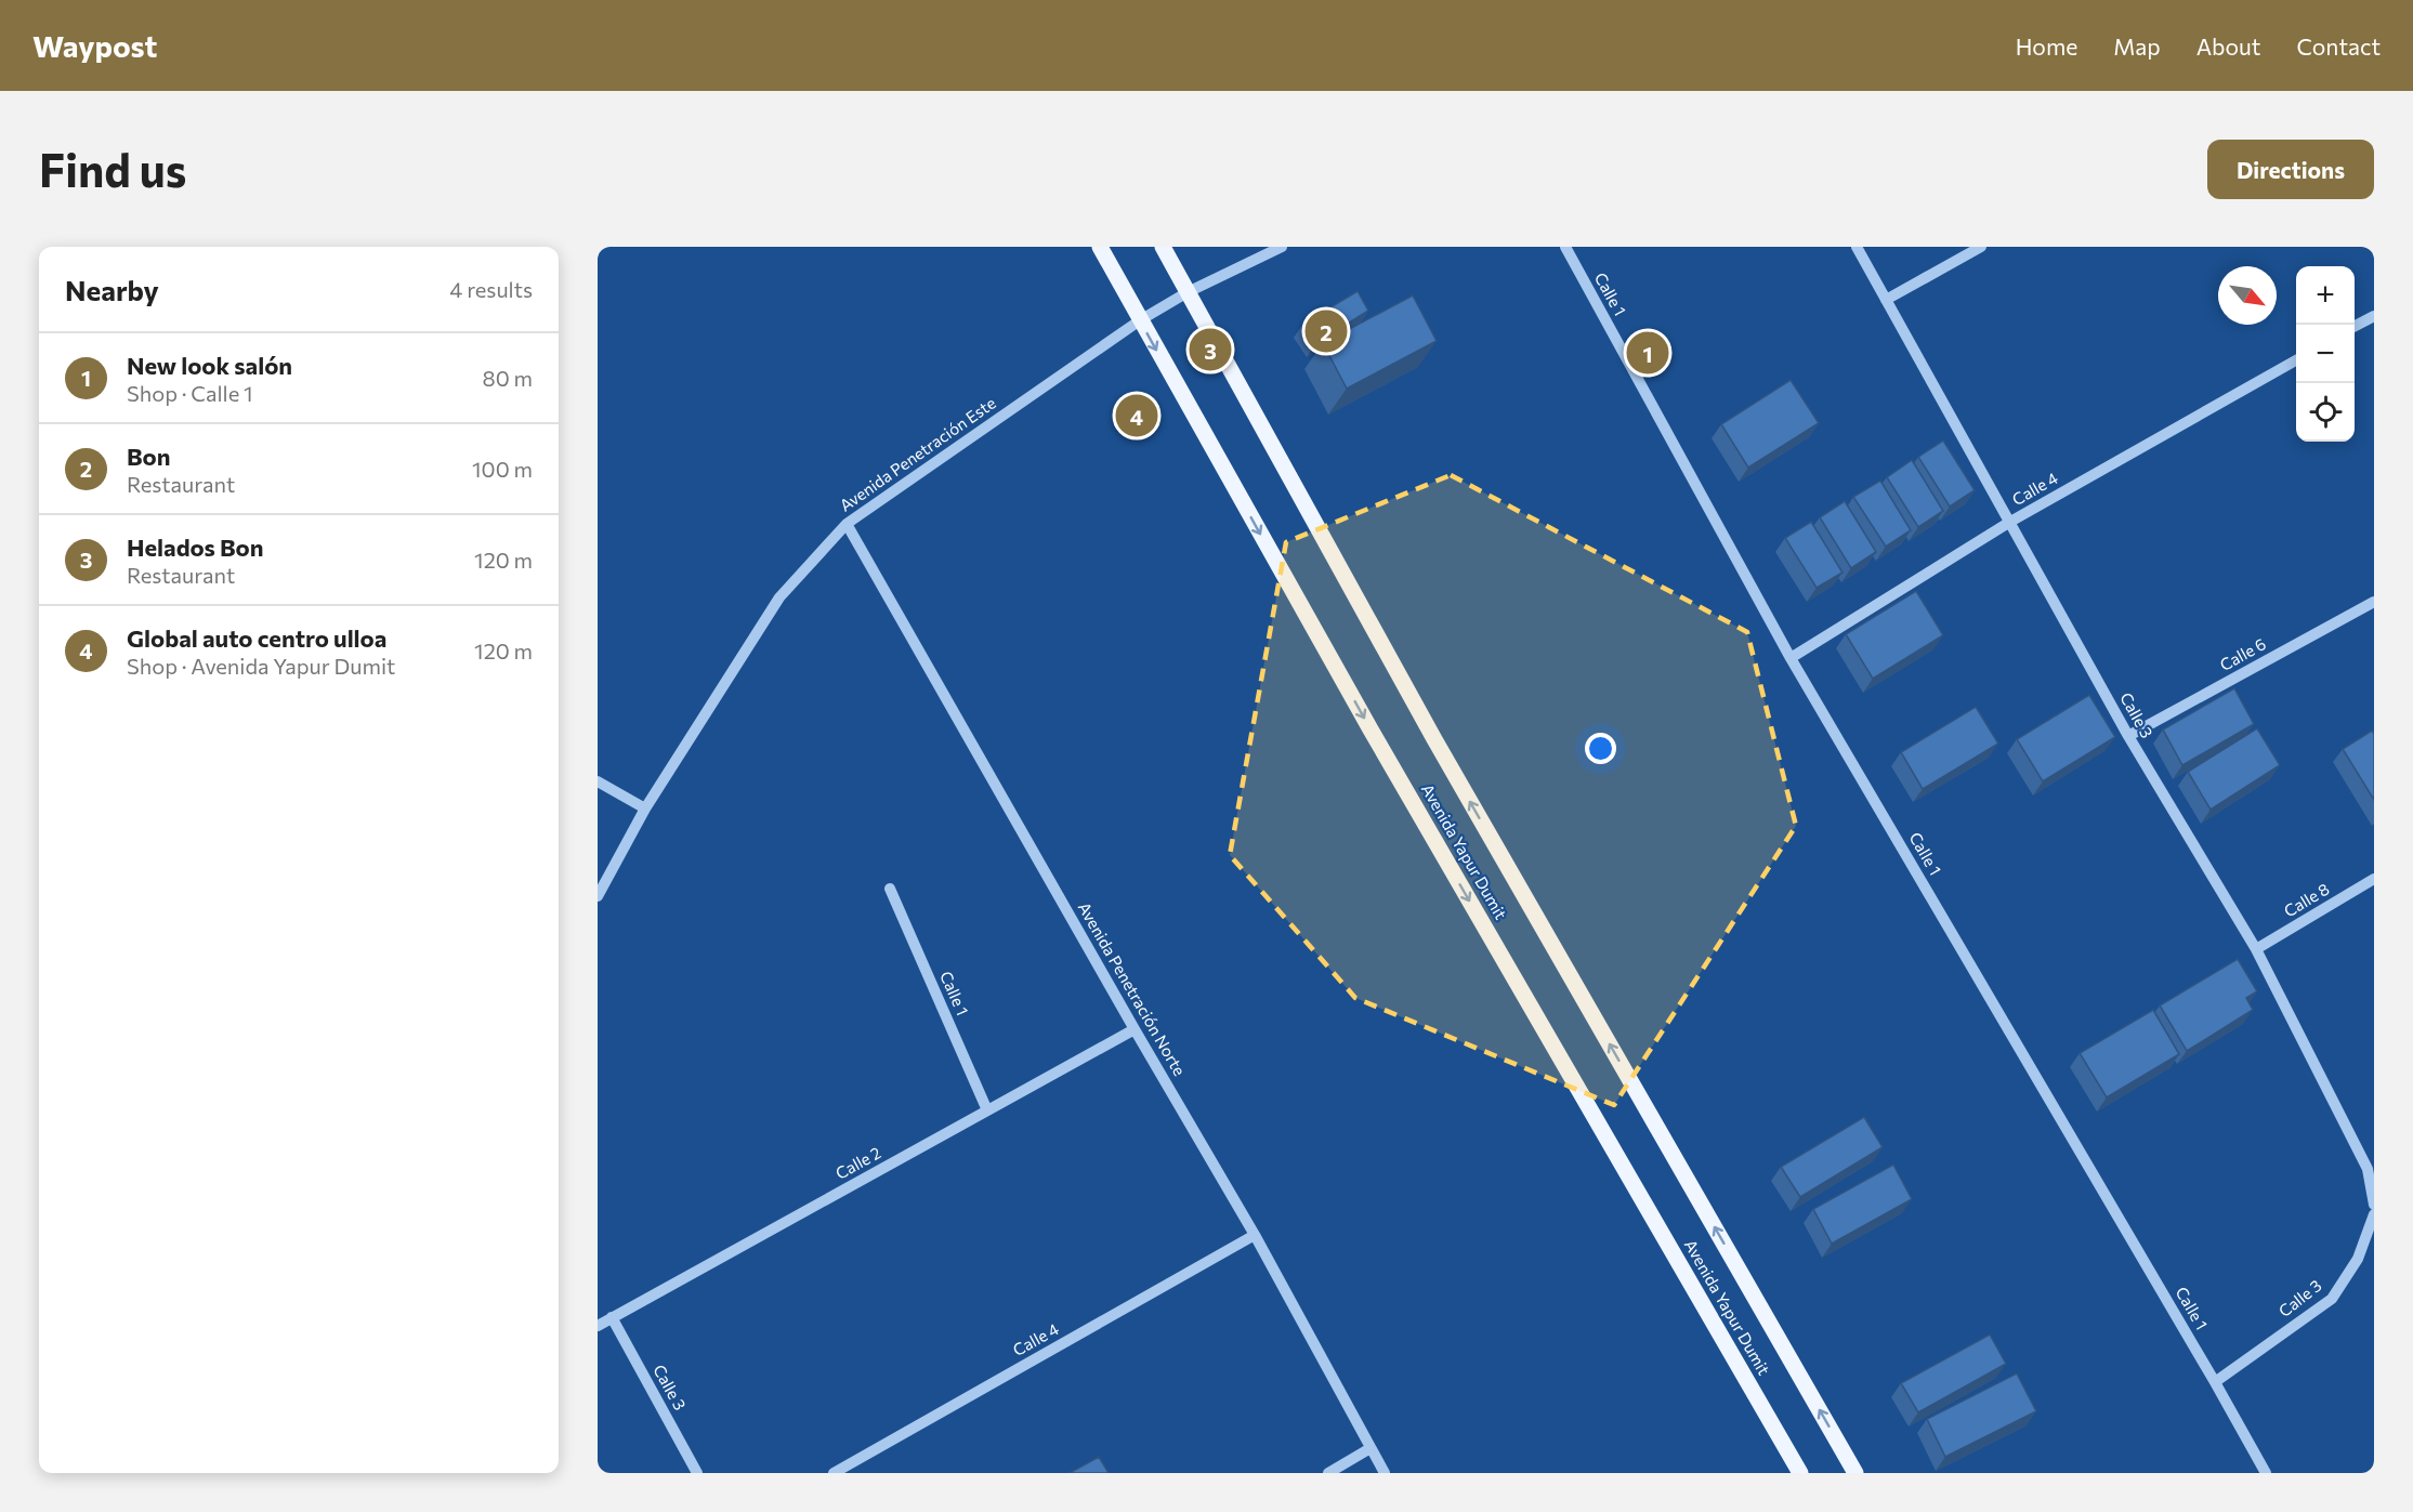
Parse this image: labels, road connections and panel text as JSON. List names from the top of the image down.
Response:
{
  "streets": {
    "main road": ["Avenida Yapur Dumit"],
    "street": [
      "Calle 1",
      "Avenida Penetración Este",
      "Calle 4",
      "Calle 6",
      "Calle 3",
      "Calle 8",
      "Avenida Penetración Norte",
      "Calle 2"
    ]
  },
  "crossings": [
    ["Calle 1", "Calle 4"],
    ["Calle 1", "Calle 3"],
    ["Calle 1", "Calle 2"],
    ["Avenida Penetración Este", "Avenida Yapur Dumit"],
    ["Avenida Penetración Este", "Avenida Penetración Norte"],
    ["Calle 4", "Calle 3"],
    ["Calle 4", "Avenida Penetración Norte"],
    ["Calle 6", "Calle 3"],
    ["Calle 3", "Calle 8"],
    ["Calle 3", "Calle 2"],
    ["Avenida Penetración Norte", "Calle 2"]
  ],
  "north": "bottom right",
  "page": {
    "header": "Waypost",
    "nav": [
      "Home",
      "Map",
      "About",
      "Contact"
    ],
    "buttons": "Directions",
    "title": "Find us",
    "heading": ["Nearby", "4 results"],
    "map_buttons": ["+", "−"],
    "pins": [
      "2",
      "3",
      "1",
      "4"
    ],
    "list": [
      {
        "mark": "1",
        "name": "New look salón",
        "note": "Shop · Calle 1",
        "value": "80 m"
      },
      {
        "mark": "2",
        "name": "Bon",
        "note": "Restaurant",
        "value": "100 m"
      },
      {
        "mark": "3",
        "name": "Helados Bon",
        "note": "Restaurant",
        "value": "120 m"
      },
      {
        "mark": "4",
        "name": "Global auto centro ulloa",
        "note": "Shop · Avenida Yapur Dumit",
        "value": "120 m"
      }
    ]
  }
}
